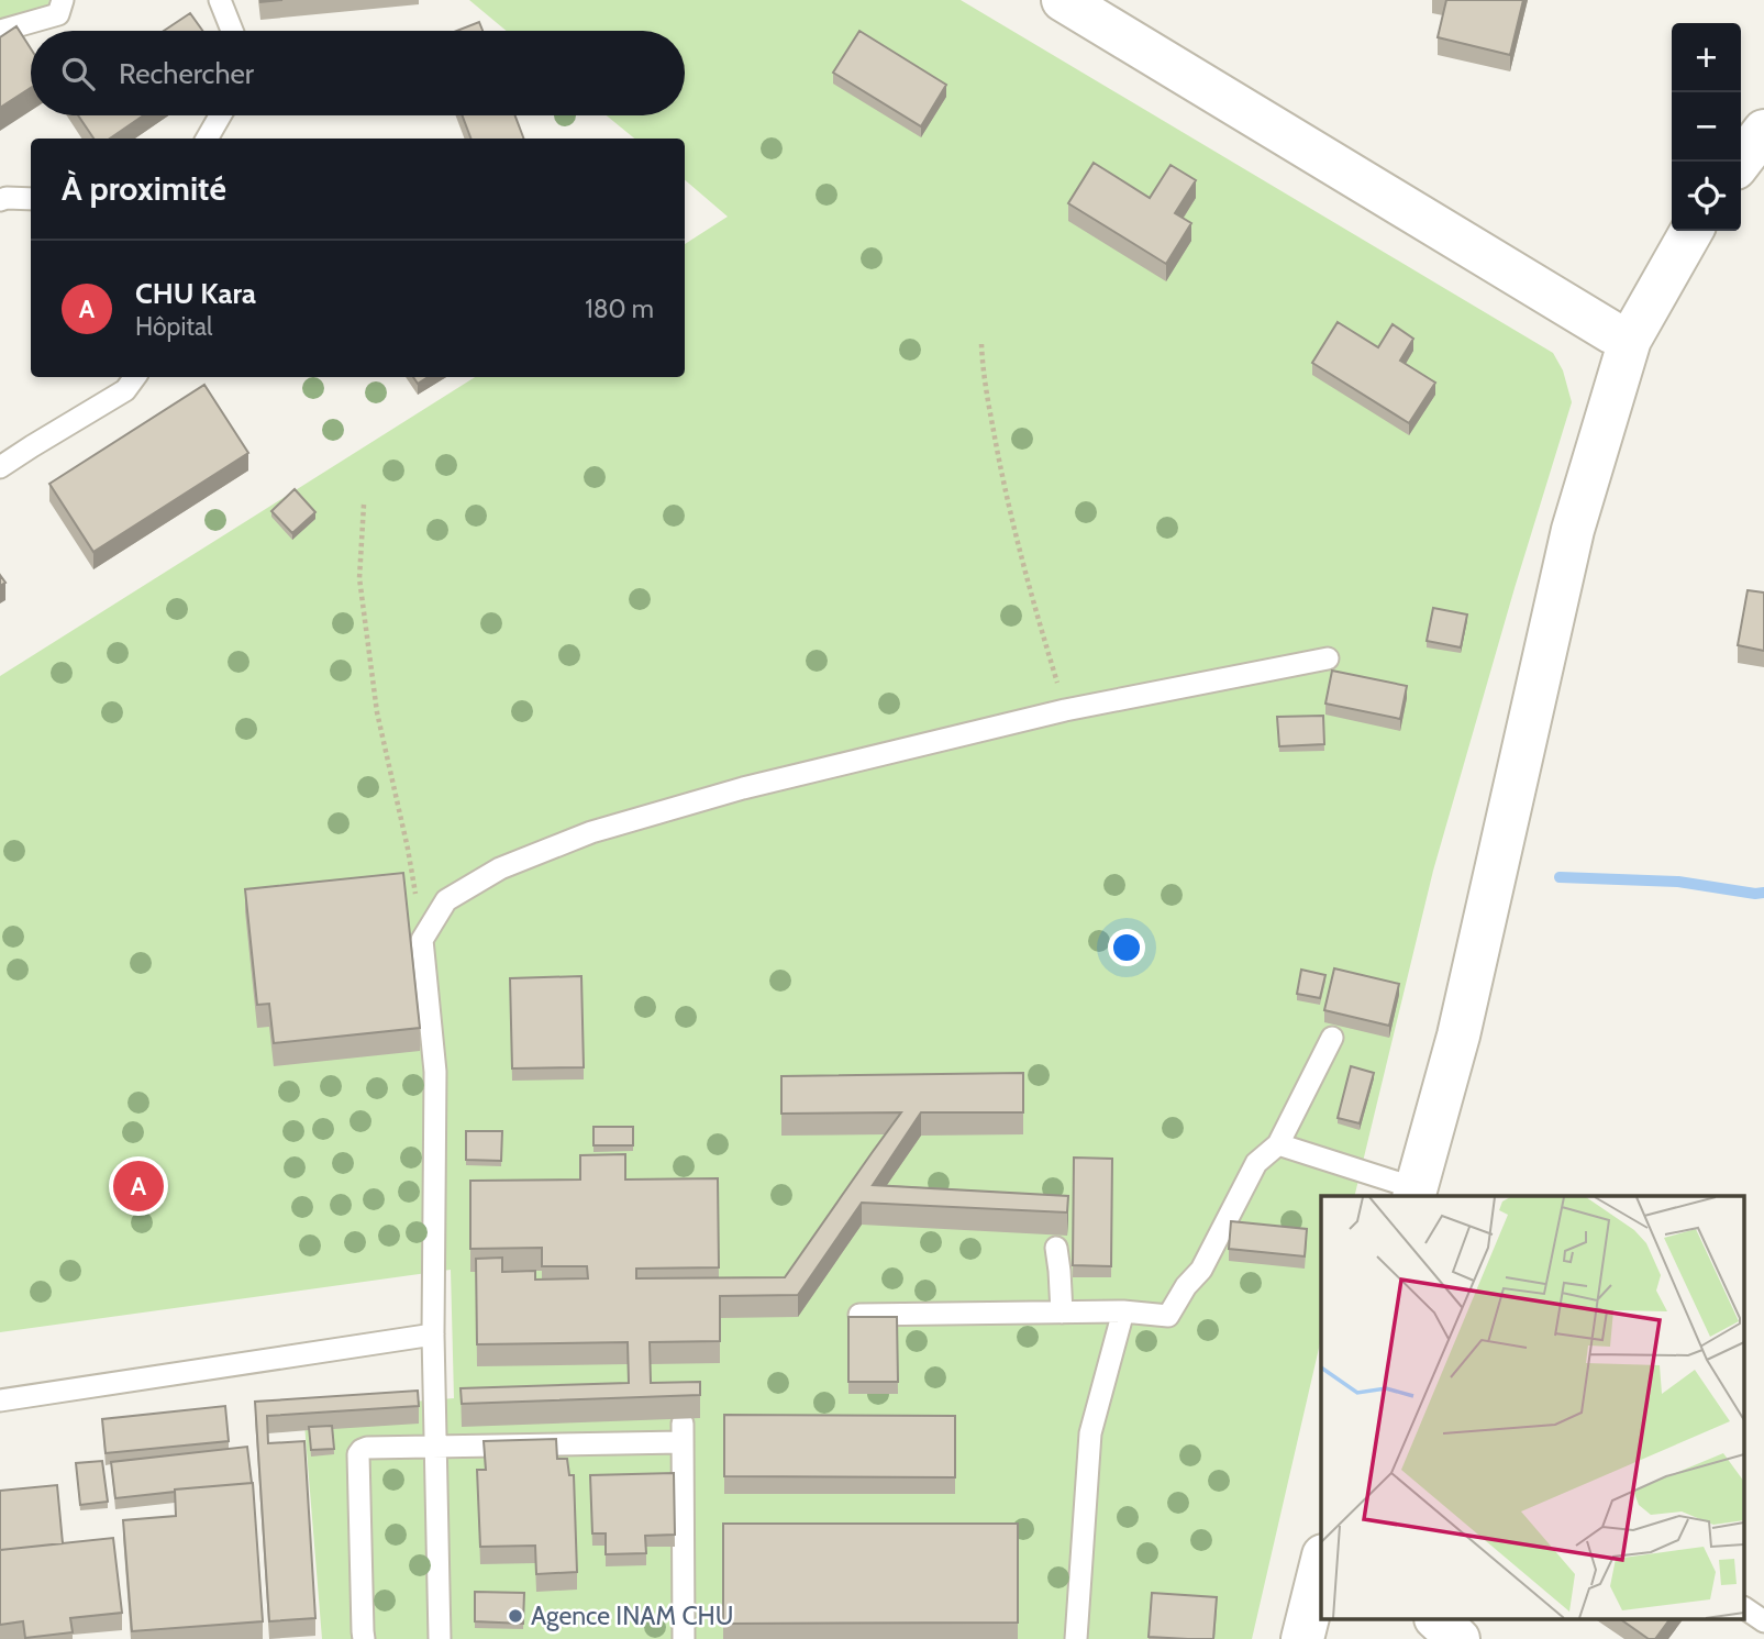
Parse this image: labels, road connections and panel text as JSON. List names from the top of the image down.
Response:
{
  "places": ["Agence INAM CHU"],
  "page": {
    "map_buttons": ["+", "−"],
    "search": "Rechercher",
    "heading": "À proximité",
    "list": [
      {
        "mark": "A",
        "name": "CHU Kara",
        "note": "Hôpital",
        "value": "180 m"
      }
    ],
    "pins": "A"
  }
}
